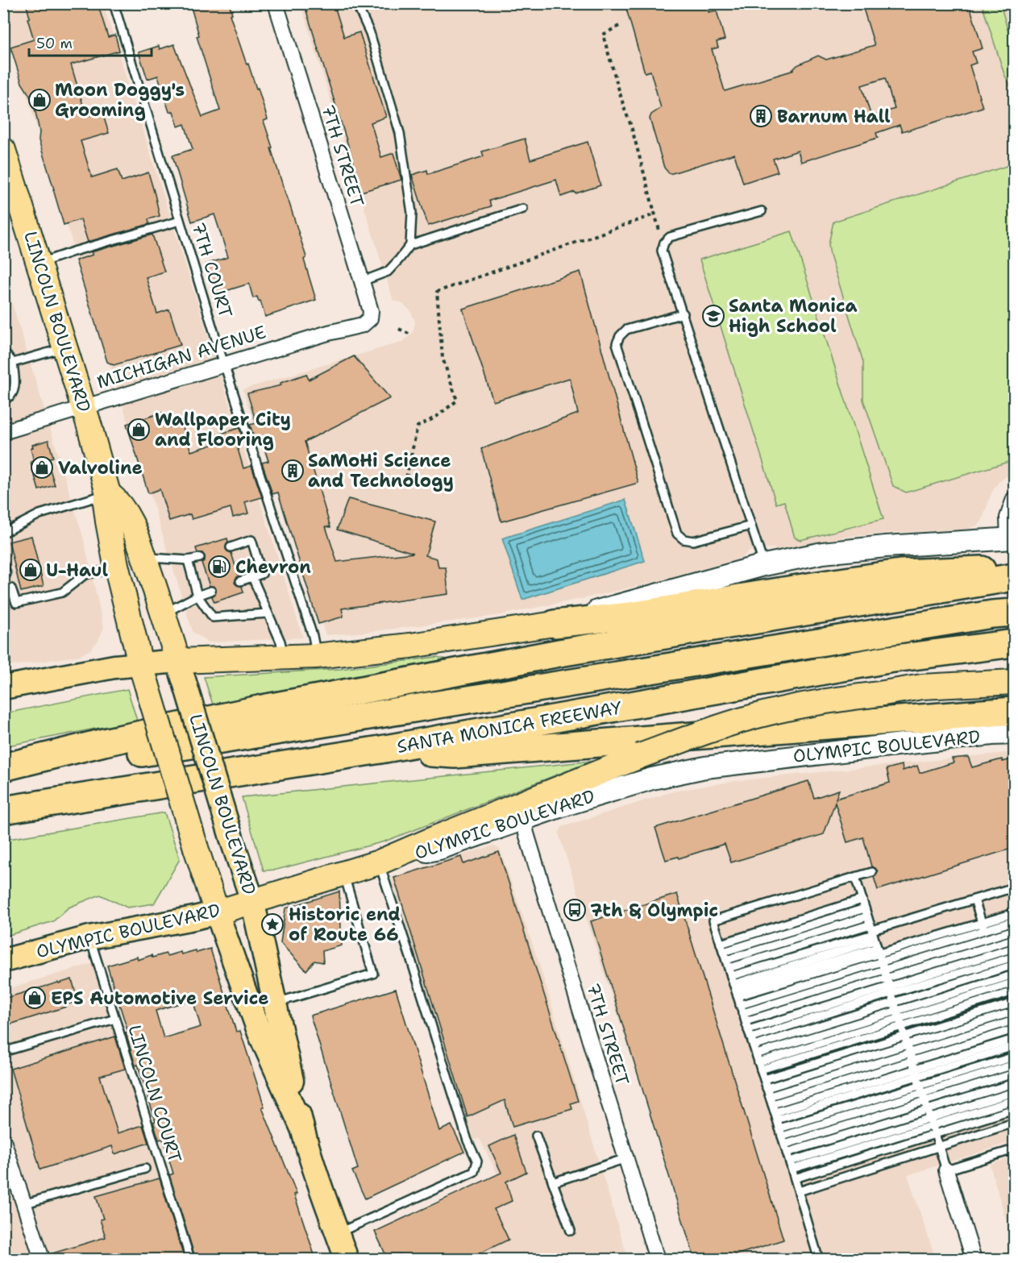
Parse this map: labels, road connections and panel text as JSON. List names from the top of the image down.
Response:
{
  "streets": {
    "highway": ["LINCOLN BOULEVARD", "SANTA MONICA FREEWAY", "OLYMPIC BOULEVARD"],
    "street": ["7TH STREET", "MICHIGAN AVENUE"],
    "lane": ["7TH COURT", "LINCOLN COURT"]
  },
  "crossings": [
    ["7TH STREET", "MICHIGAN AVENUE"],
    ["7TH STREET", "OLYMPIC BOULEVARD"],
    ["7TH COURT", "MICHIGAN AVENUE"],
    ["LINCOLN BOULEVARD", "MICHIGAN AVENUE"],
    ["LINCOLN BOULEVARD", "OLYMPIC BOULEVARD"],
    ["OLYMPIC BOULEVARD", "LINCOLN COURT"]
  ],
  "places": {
    "shop": [
      "Moon Doggy's Grooming",
      "Wallpaper City and Flooring",
      "Valvoline",
      "U-Haul",
      "EPS Automotive Service"
    ],
    "building": ["Barnum Hall", "SaMoHi Science and Technology"],
    "school or university": ["Santa Monica High School"],
    "fuel station": ["Chevron"],
    "bus stop": ["7th & Olympic"],
    "place": ["Historic end of Route 66"]
  },
  "scale_bar": "50 m"
}
